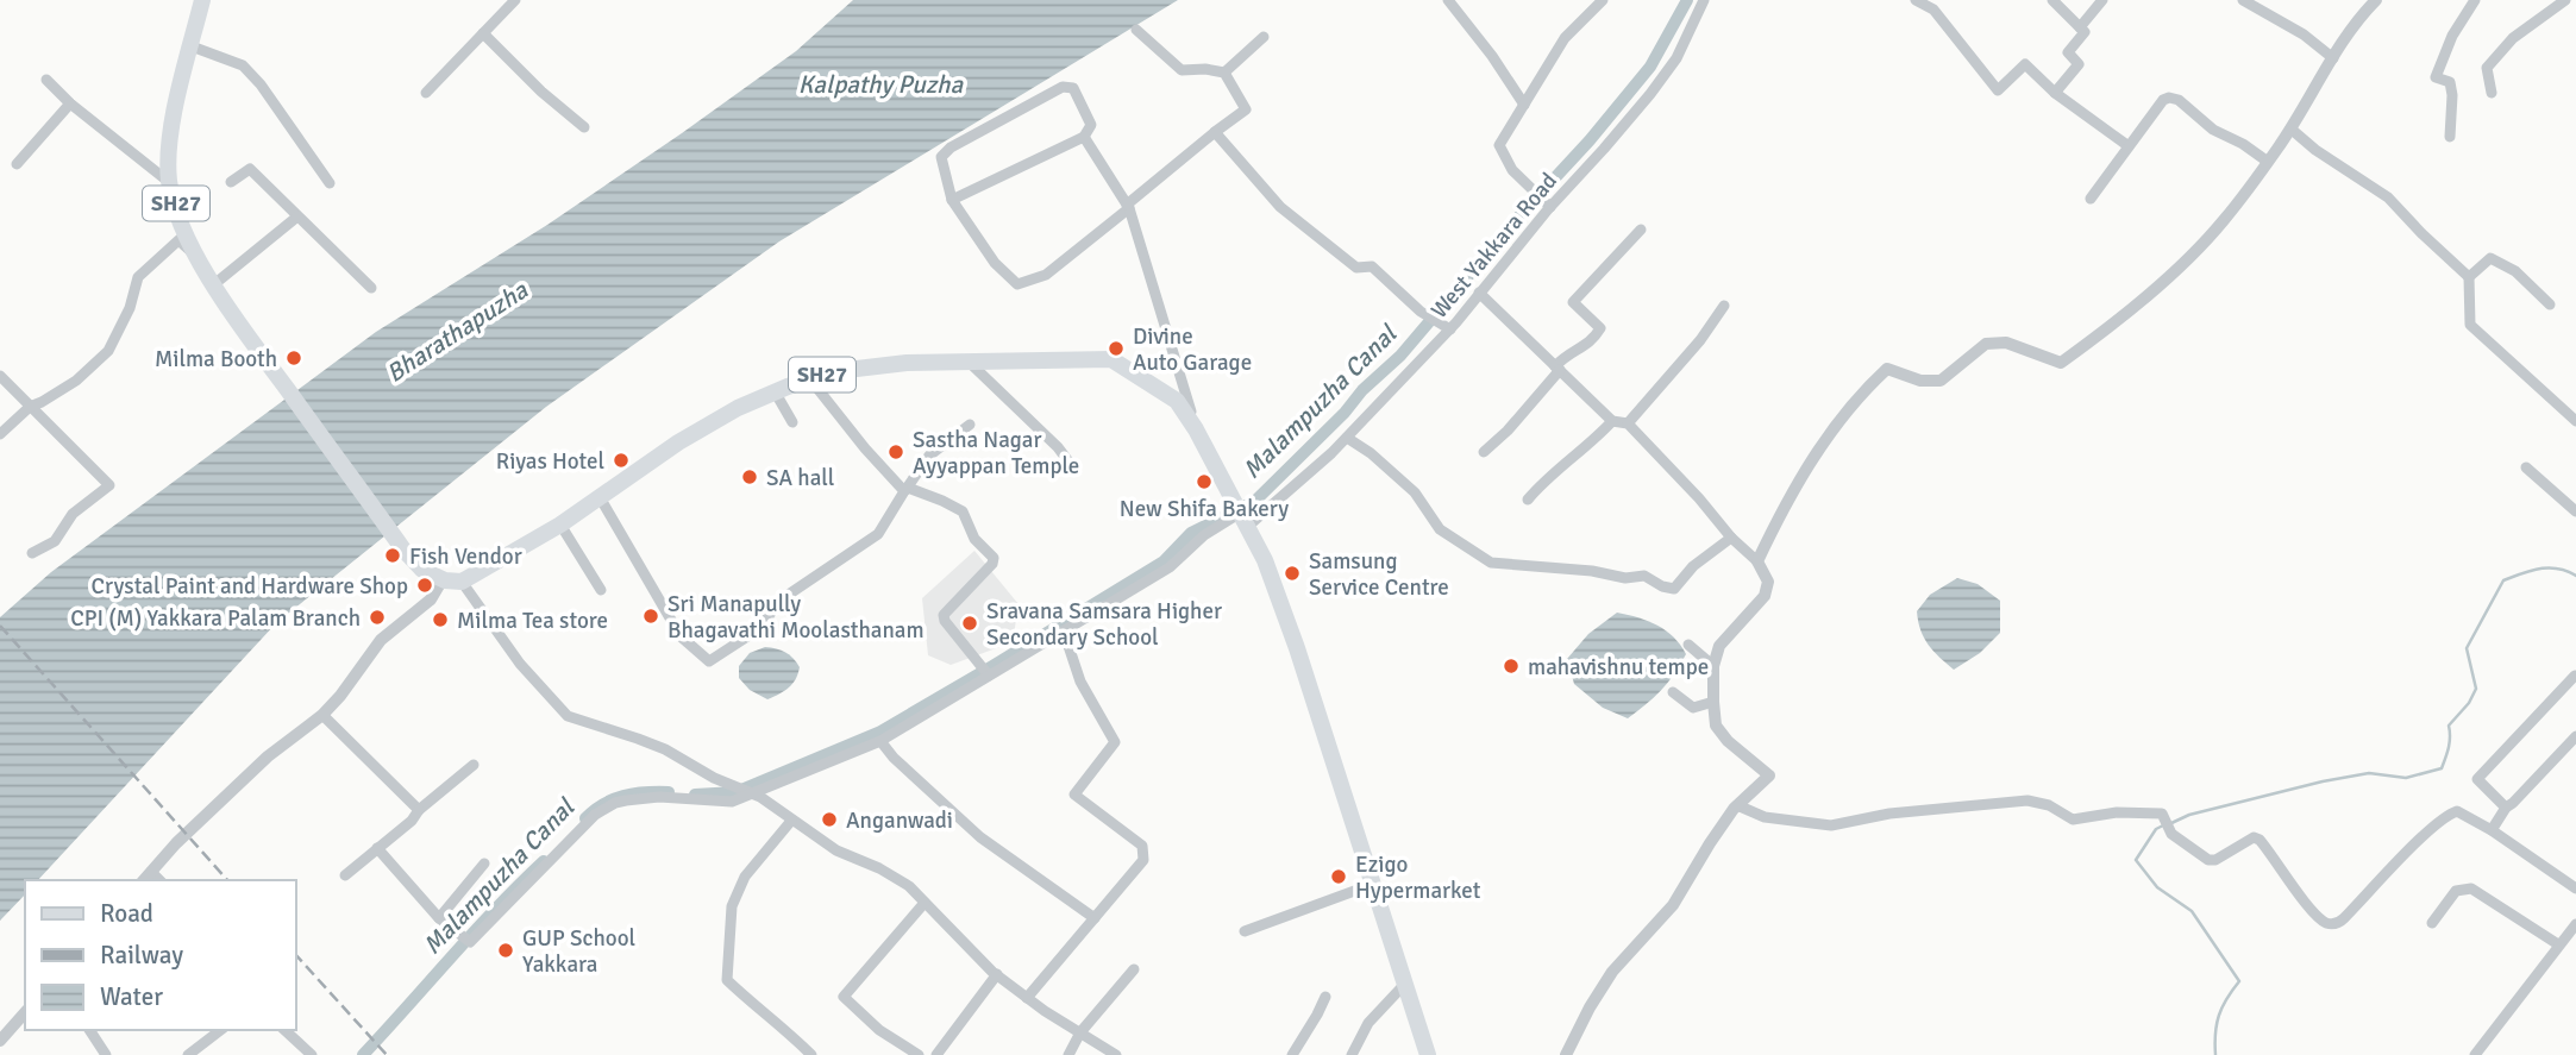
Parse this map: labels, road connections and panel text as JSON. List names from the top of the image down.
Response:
{
  "streets": {
    "main road": ["SH27"],
    "street": ["West Yakkara Road"]
  },
  "crossings": [
    ["SH27", "West Yakkara Road"]
  ],
  "water": ["Kalpathy Puzha", "Bharathapuzha", "Malampuzha Canal"],
  "places": [
    "Divine Auto Garage",
    "Milma Booth",
    "Sastha Nagar Ayyappan Temple",
    "Riyas Hotel",
    "SA hall",
    "New Shifa Bakery",
    "Fish Vendor",
    "Samsung Service Centre",
    "Crystal Paint and Hardware Shop",
    "Sri Manapully Bhagavathi Moolasthanam",
    "CPI (M) Yakkara Palam Branch",
    "Milma Tea store",
    "Sravana Samsara Higher Secondary School",
    "mahavishnu tempe",
    "Anganwadi",
    "Ezigo Hypermarket",
    "GUP School Yakkara"
  ],
  "legend": ["Road", "Railway", "Water"]
}
